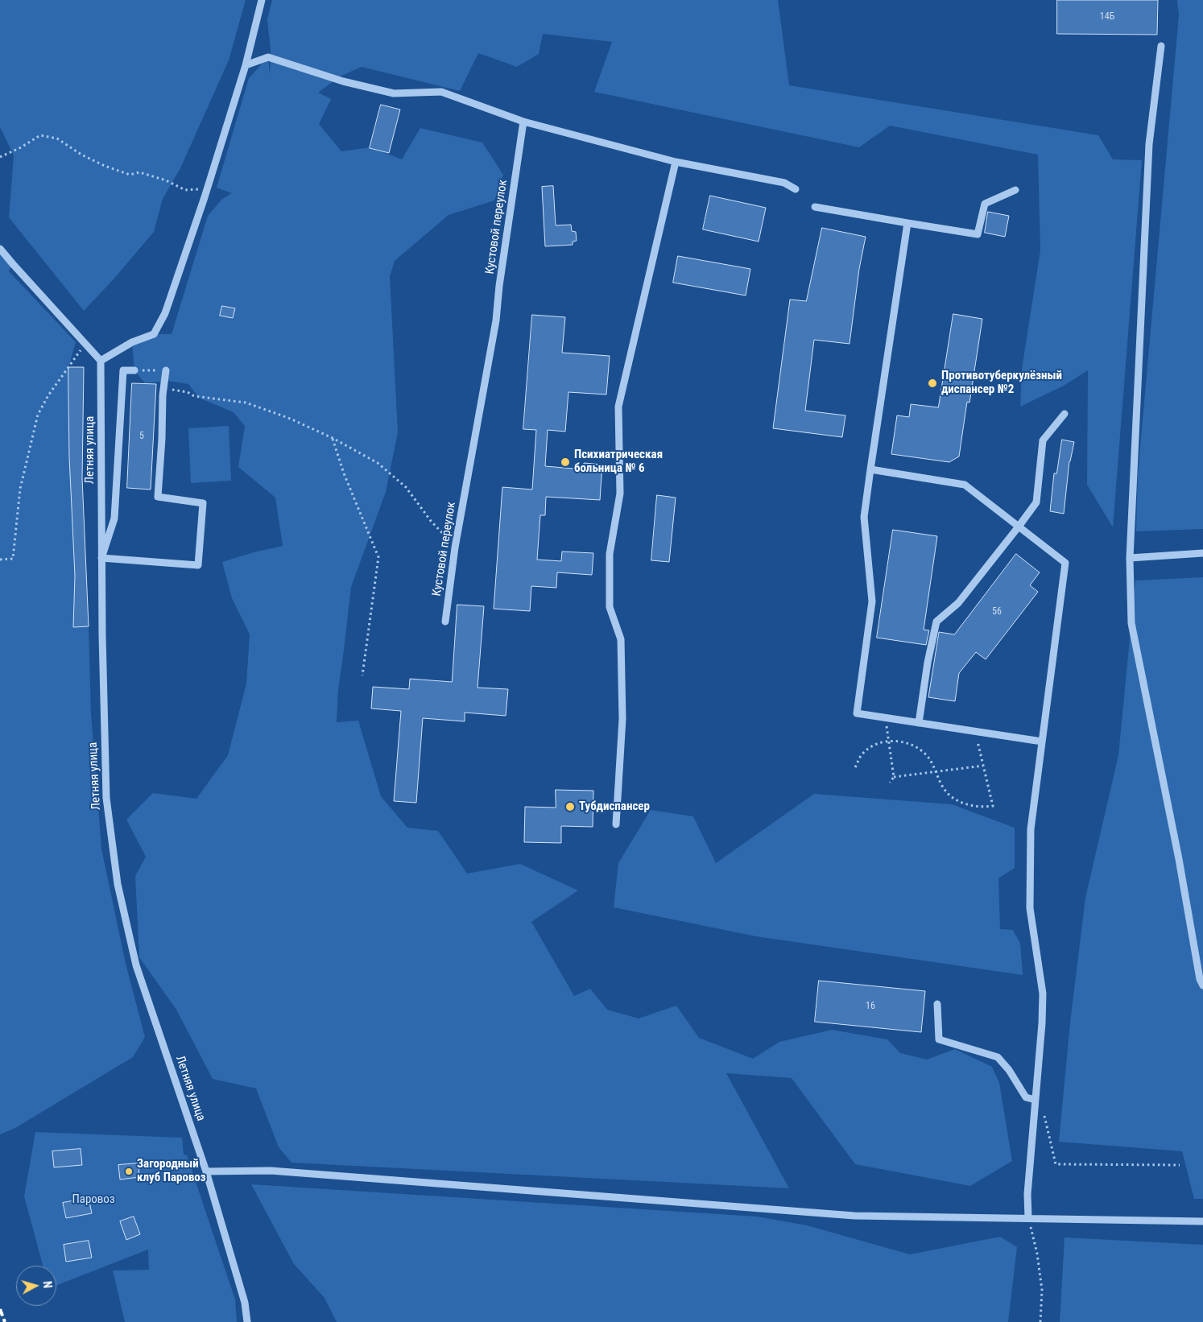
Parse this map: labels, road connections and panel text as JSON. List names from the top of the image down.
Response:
{
  "streets": {
    "street": ["Кустовой переулок", "Летняя улица"]
  },
  "parks": ["Паровоз"],
  "places": [
    "Противотуберкулёзный диспансер №2",
    "Психиатрическая больница № 6",
    "Тубдиспансер",
    "Загородный клуб Паровоз"
  ],
  "house_numbers": [
    "14Б",
    "5",
    "56",
    "16"
  ],
  "north": "right"
}
